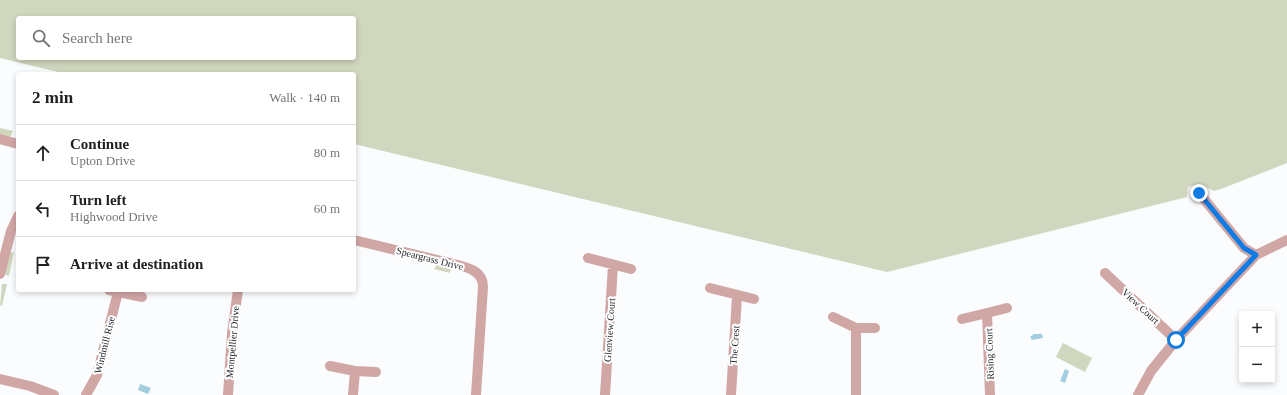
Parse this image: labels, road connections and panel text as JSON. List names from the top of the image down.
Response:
{
  "streets": {
    "street": [
      "Speargrass Drive",
      "View Court",
      "Glenview Court",
      "Montpellier Drive",
      "Windmill Rise",
      "The Crest",
      "Rising Court"
    ]
  },
  "page": {
    "search": "Search here",
    "heading": ["2 min", "Walk · 140 m"],
    "list": [
      ["Continue", "Upton Drive", "80 m"],
      ["Turn left", "Highwood Drive", "60 m"],
      "Arrive at destination"
    ],
    "map_buttons": ["+", "−"]
  }
}
